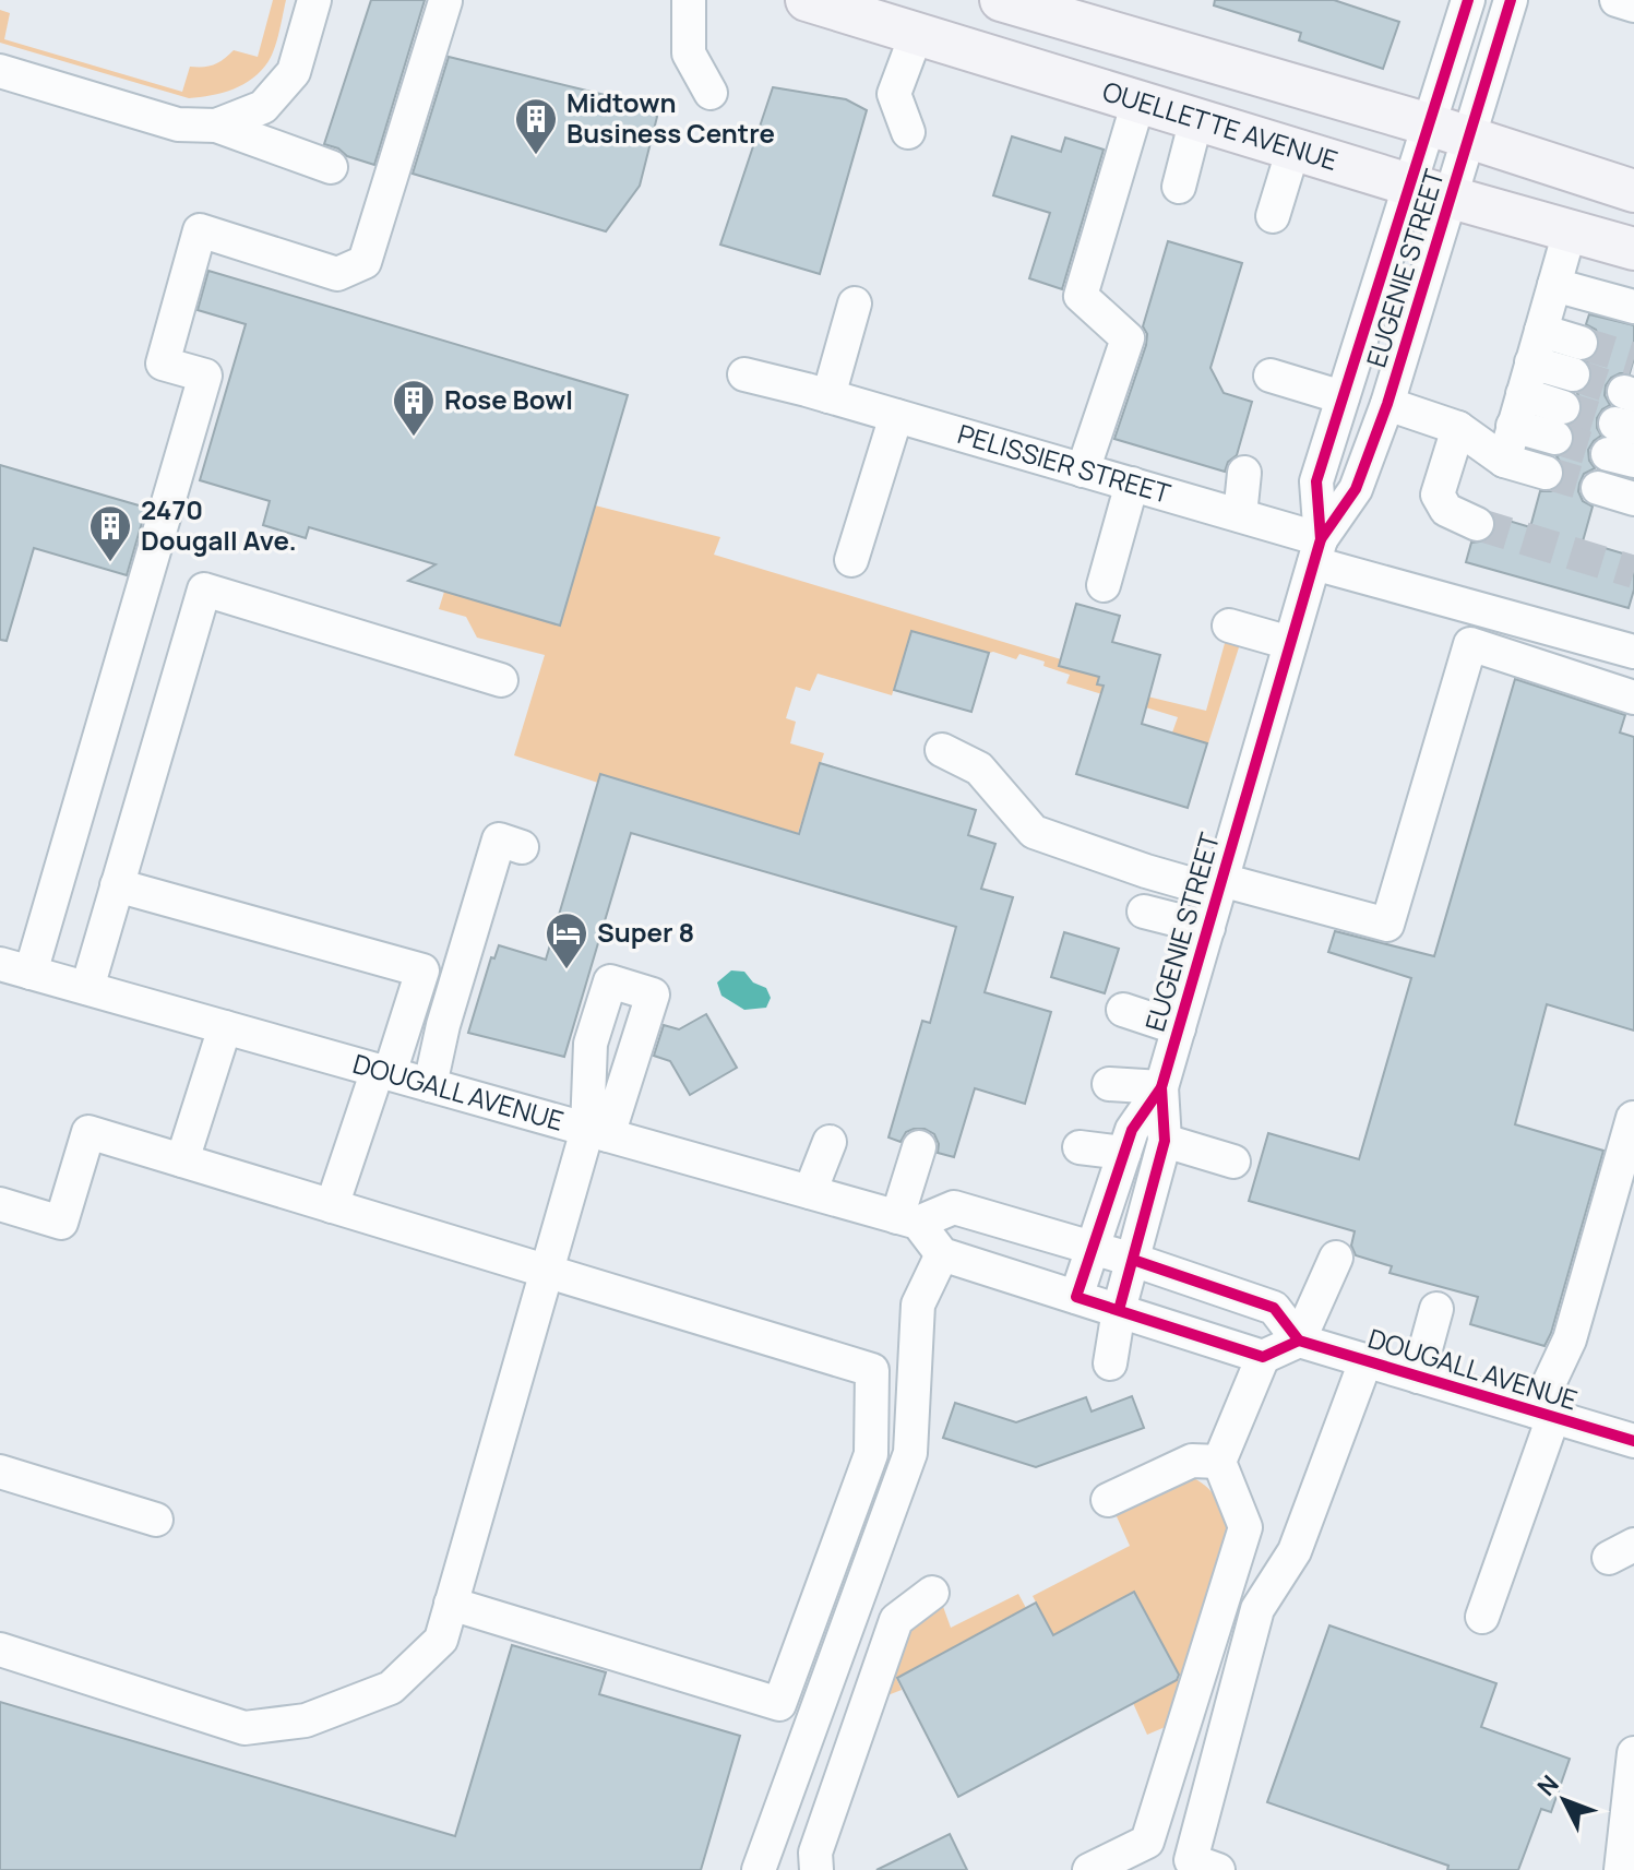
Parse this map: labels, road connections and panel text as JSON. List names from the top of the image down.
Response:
{
  "streets": {
    "main road": ["OUELLETTE AVENUE"],
    "street": ["EUGENIE STREET", "PELISSIER STREET", "DOUGALL AVENUE"]
  },
  "crossings": [
    ["OUELLETTE AVENUE", "EUGENIE STREET"],
    ["EUGENIE STREET", "PELISSIER STREET"]
  ],
  "places": {
    "building": ["Midtown Business Centre", "Rose Bowl", "2470 Dougall Ave."],
    "hotel": ["Super 8"]
  },
  "north": "top left"
}
